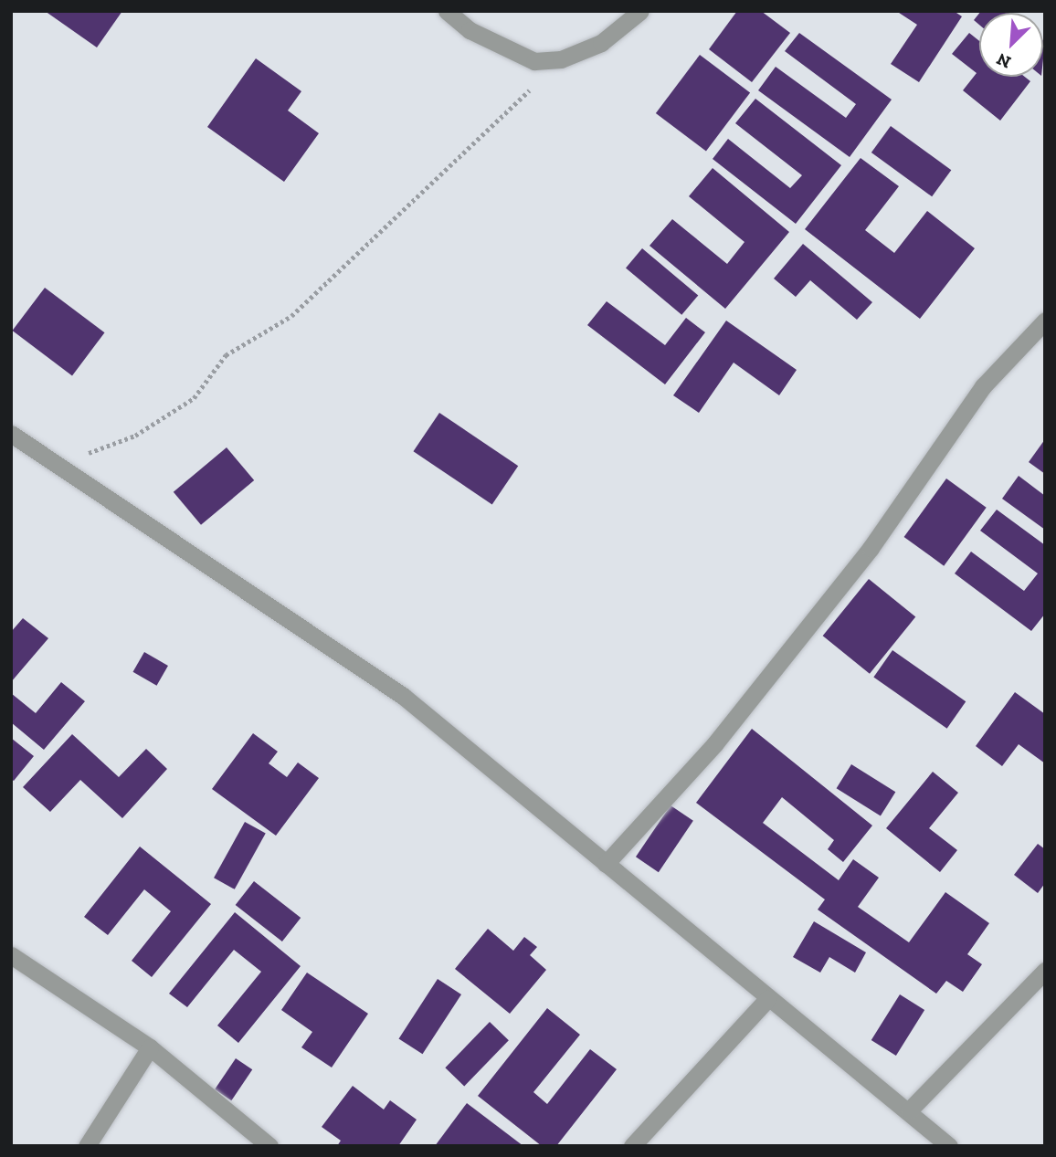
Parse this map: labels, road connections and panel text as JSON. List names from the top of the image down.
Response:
{
  "north": "bottom left"
}
